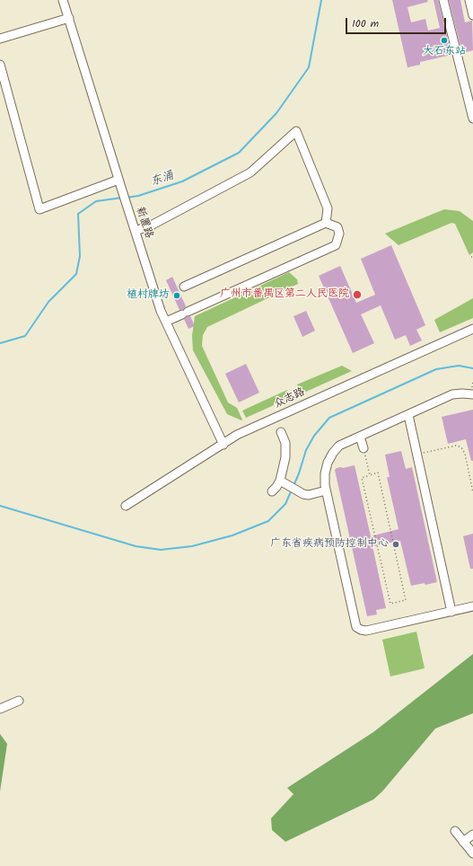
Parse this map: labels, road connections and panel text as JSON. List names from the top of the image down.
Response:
{
  "streets": {
    "street": ["新置路", "众志路"]
  },
  "crossings": [
    ["新置路", "众志路"]
  ],
  "water": ["东涌"],
  "places": [
    "大石东站",
    "广州市番禺区第二人民医院",
    "植村牌坊",
    "广东省疾病预防控制中心"
  ],
  "scale_bar": "100 m"
}
